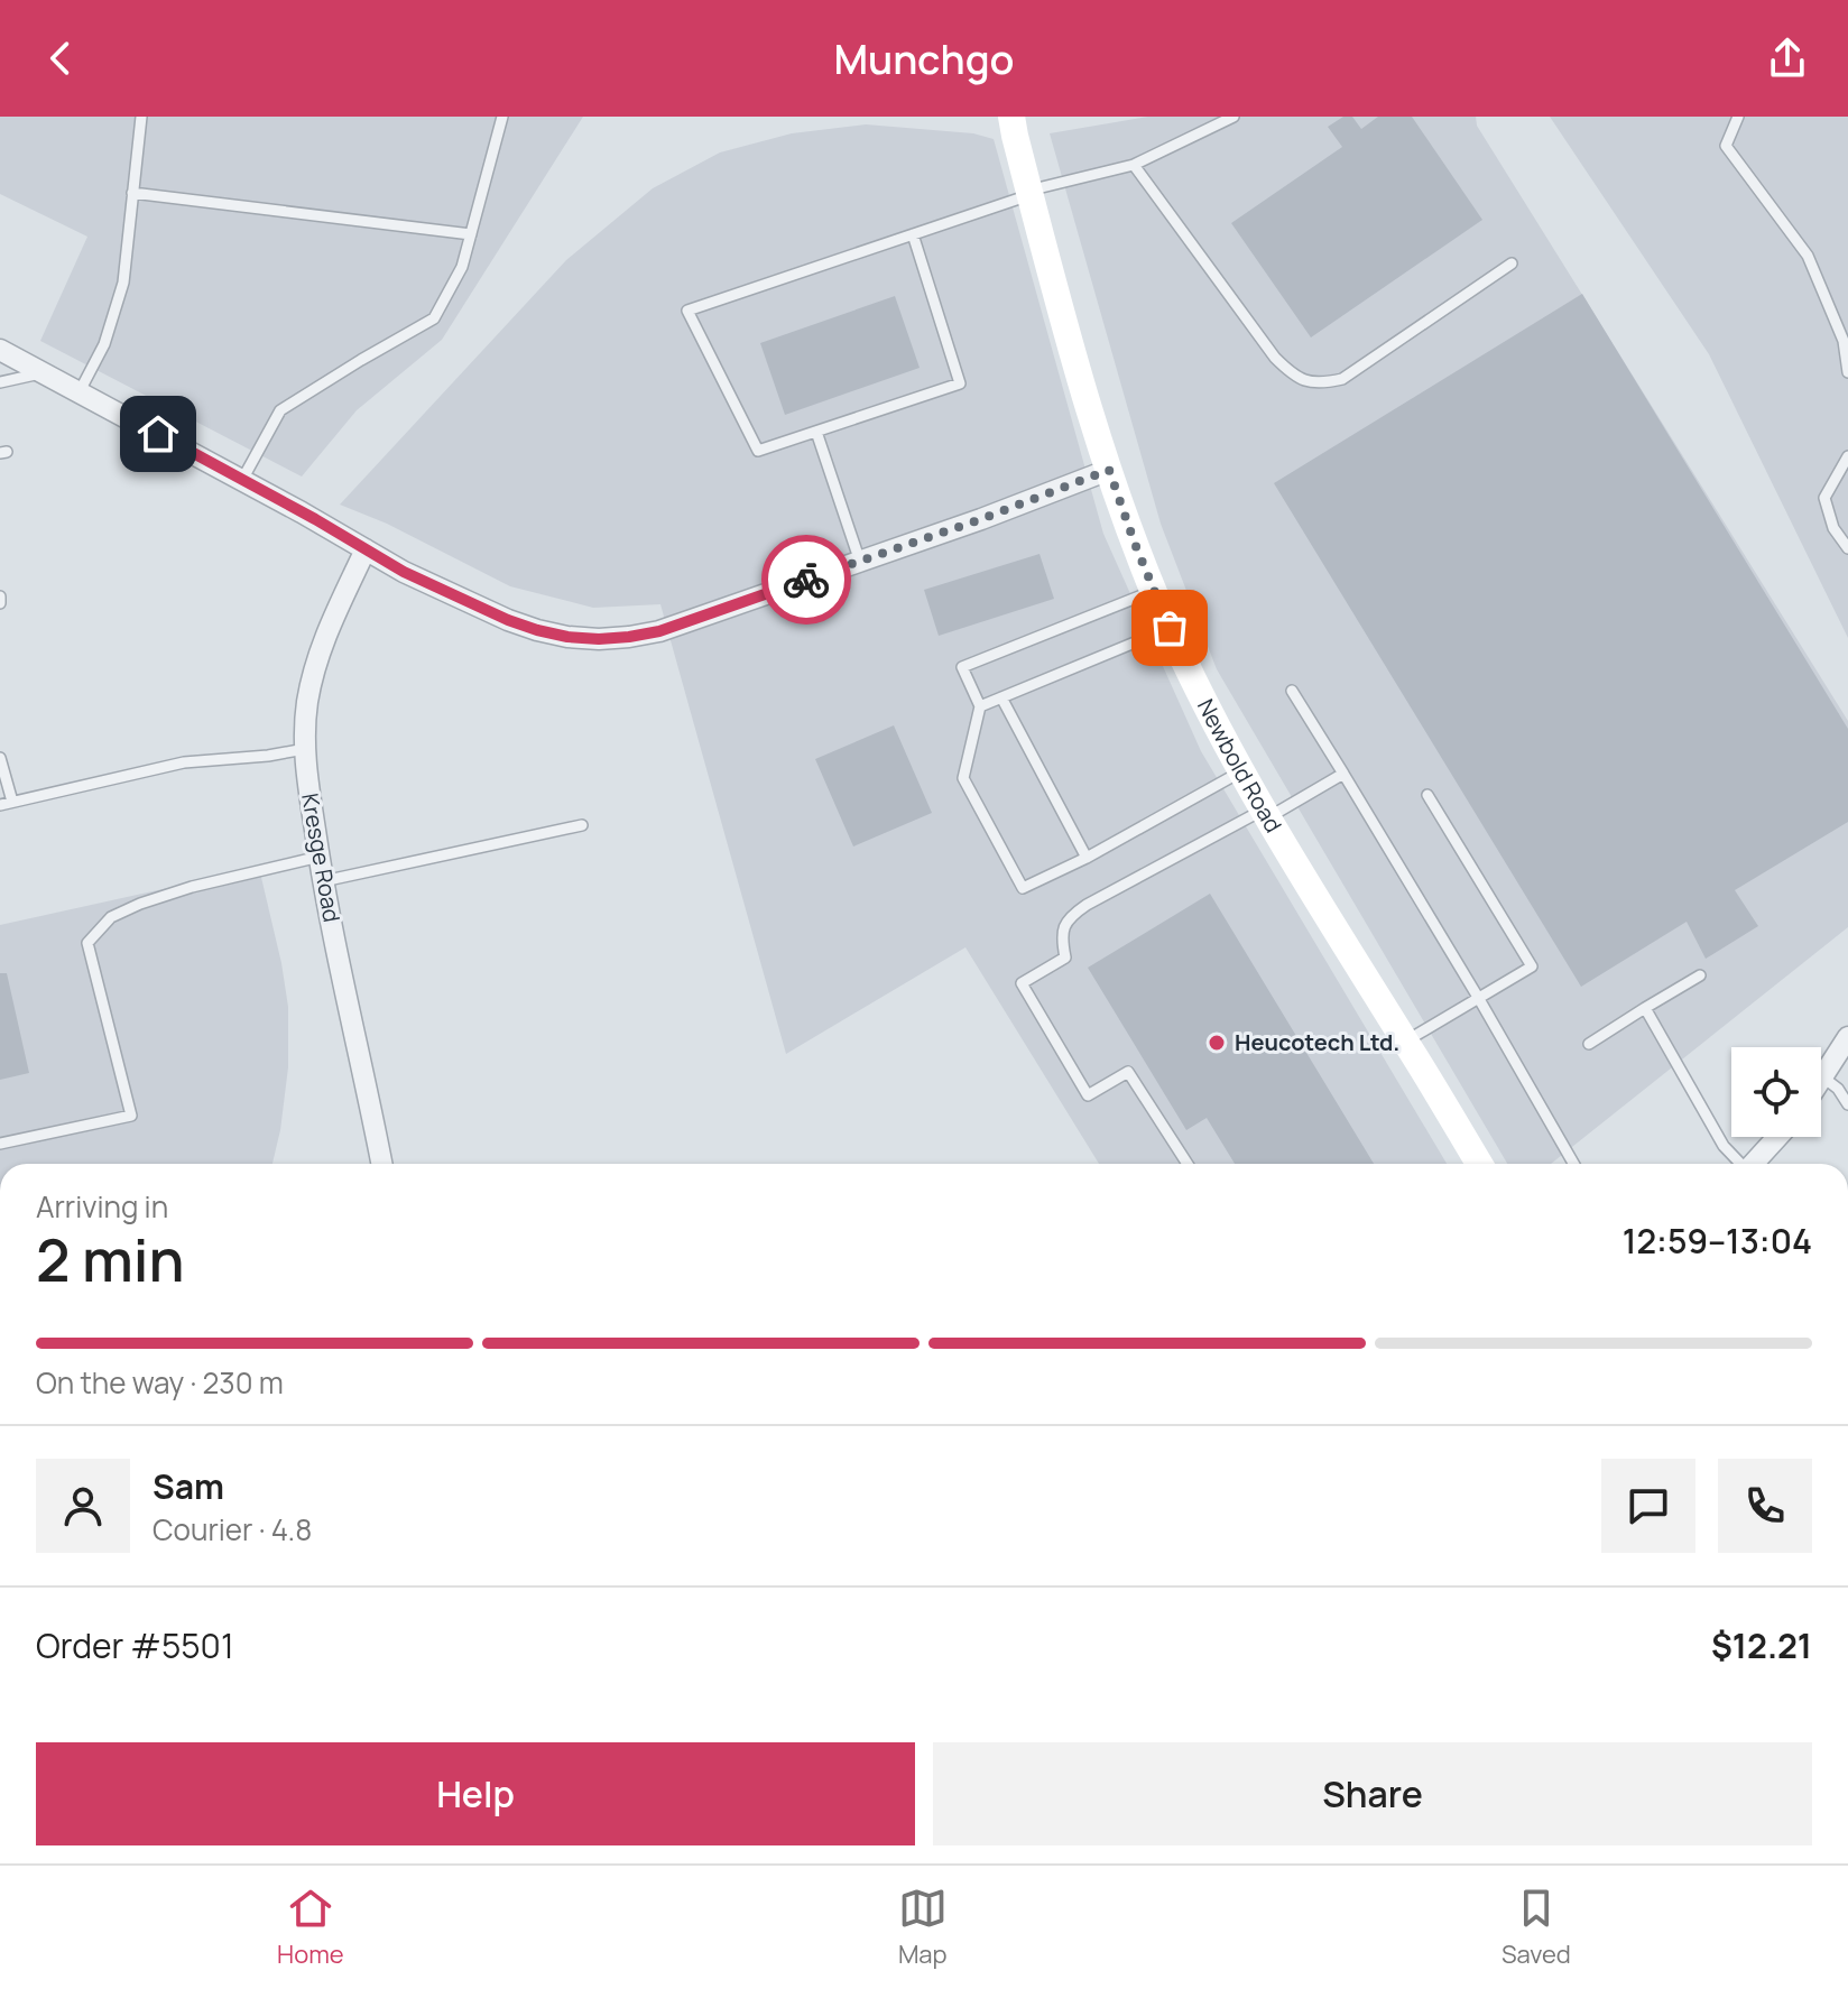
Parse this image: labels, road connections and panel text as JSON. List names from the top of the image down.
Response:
{
  "streets": {
    "main road": ["Newbold Road"],
    "street": ["Kresge Road"]
  },
  "places": ["Heucotech Ltd."],
  "page": {
    "header": "Munchgo",
    "heading": ["2 min", "Arriving in", "12:59–13:04"],
    "panel": [
      "Sam",
      "Courier · 4.8",
      "Order #5501",
      "$12.21"
    ],
    "bar": "On the way · 230 m",
    "buttons": ["Help", "Share"],
    "tabs": ["Home", "Map", "Saved"]
  }
}
